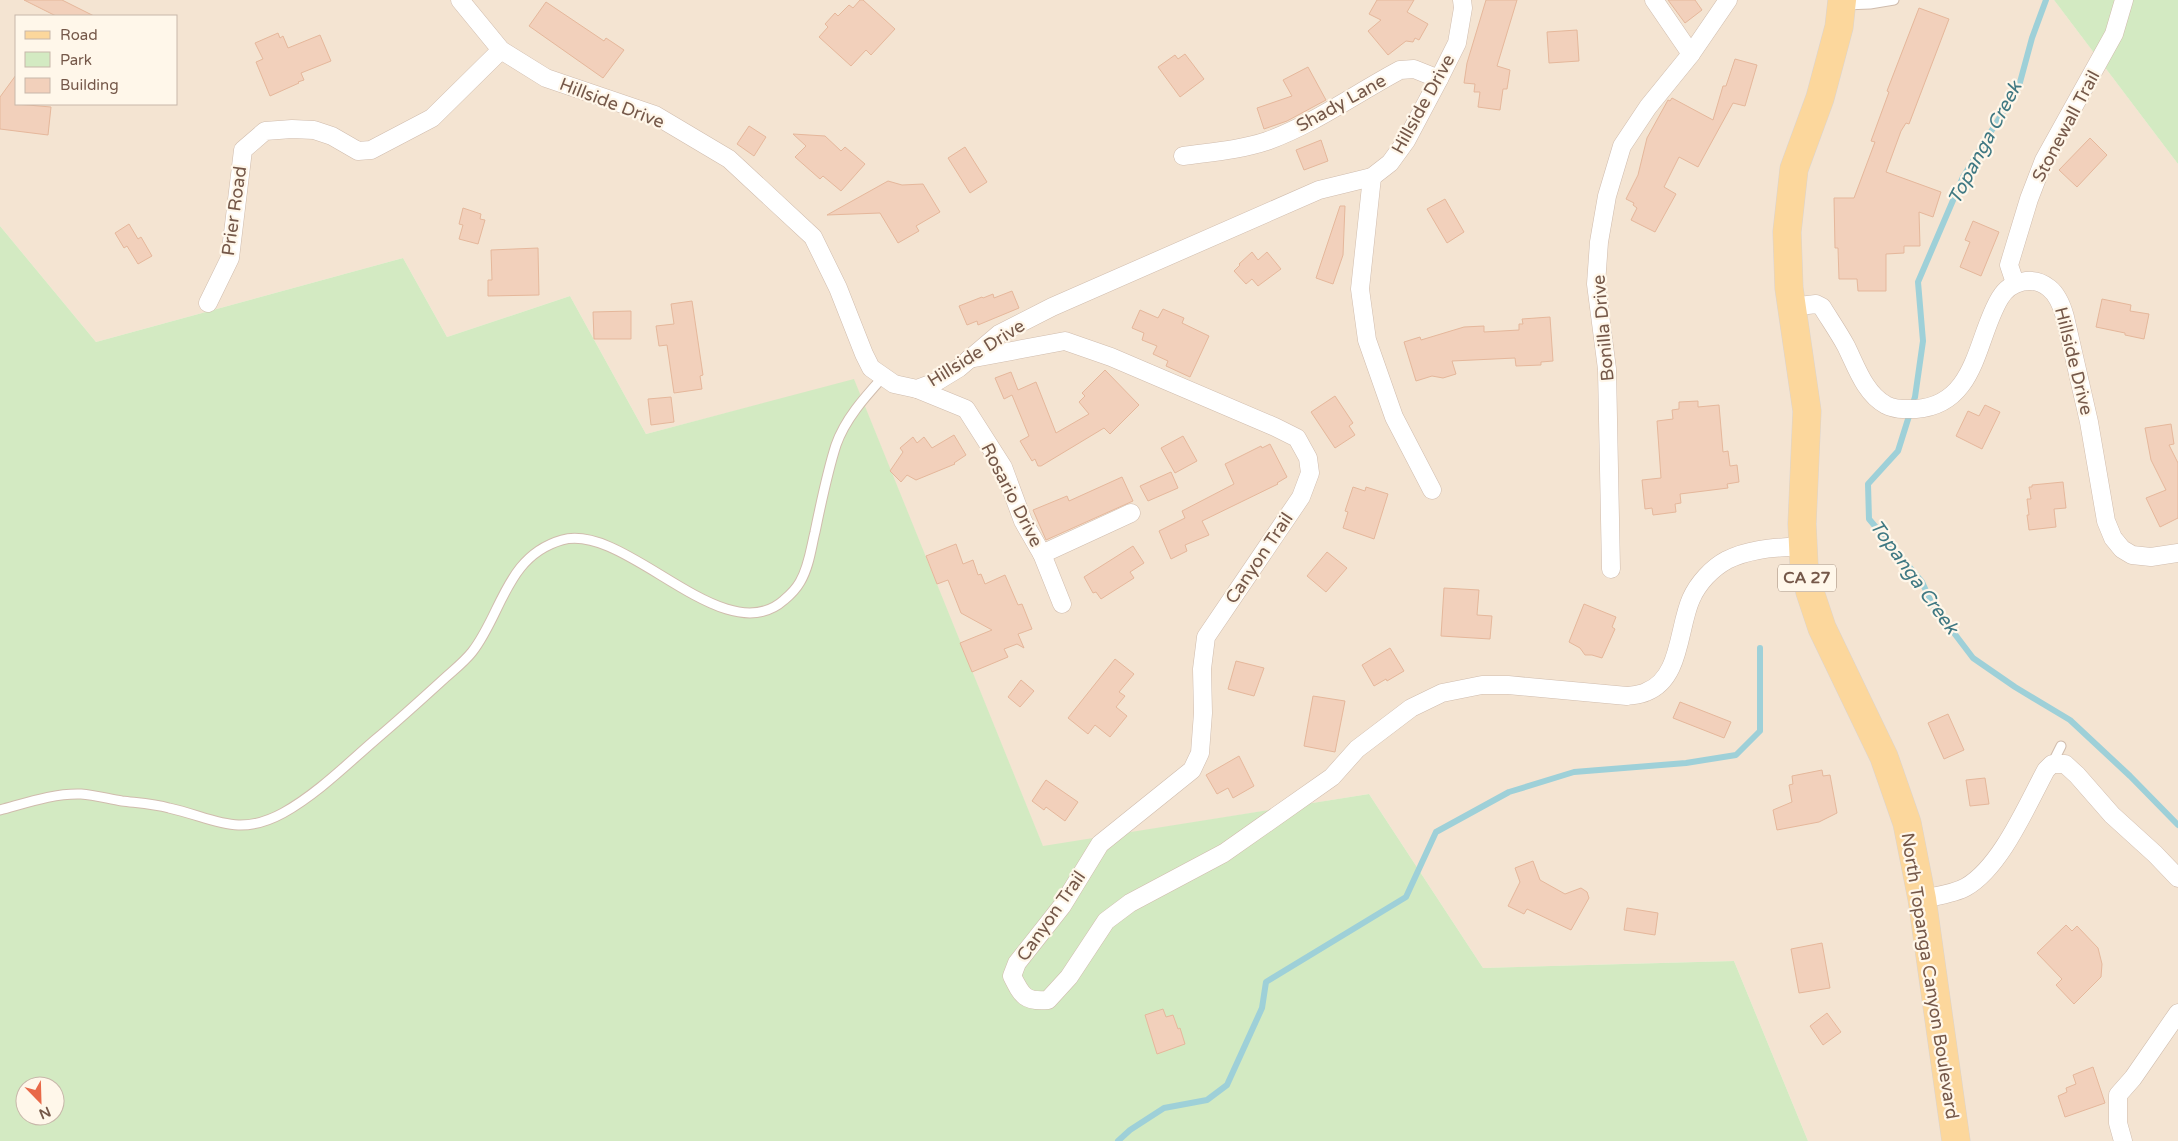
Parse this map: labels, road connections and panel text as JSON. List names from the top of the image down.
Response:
{
  "streets": {
    "main road": ["CA 27", "North Topanga Canyon Boulevard"],
    "street": [
      "Hillside Drive",
      "Shady Lane",
      "Stonewall Trail",
      "Prier Road",
      "Bonilla Drive",
      "Rosario Drive",
      "Canyon Trail"
    ]
  },
  "crossings": [
    ["Hillside Drive", "Shady Lane"],
    ["Hillside Drive", "Stonewall Trail"],
    ["Hillside Drive", "Prier Road"],
    ["Hillside Drive", "Rosario Drive"],
    ["Hillside Drive", "Canyon Trail"],
    ["Canyon Trail", "North Topanga Canyon Boulevard"]
  ],
  "water": ["Topanga Creek"],
  "legend": ["Road", "Park", "Building"],
  "north": "bottom right"
}
